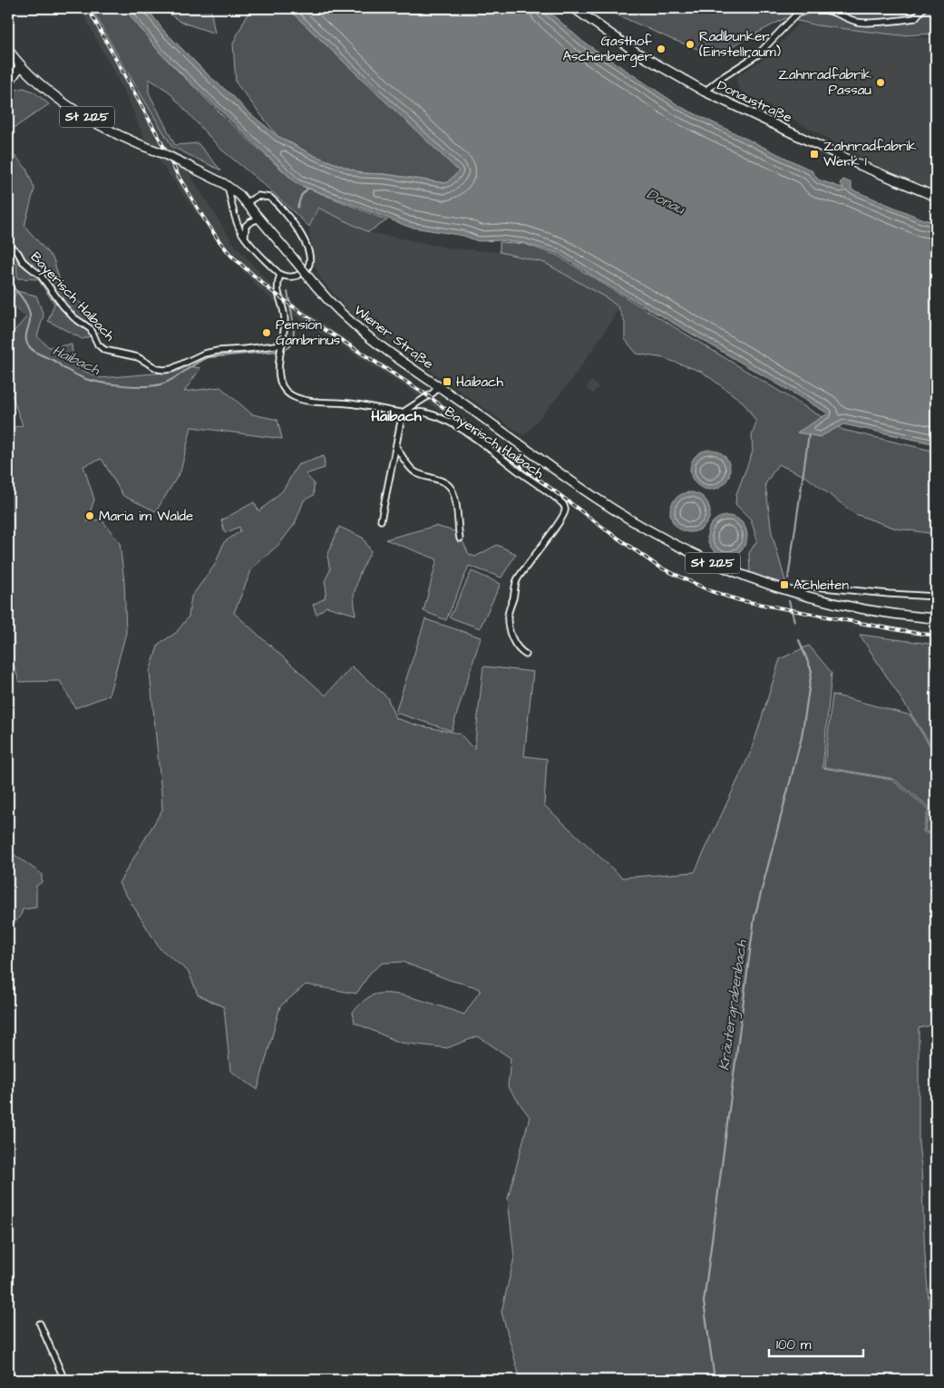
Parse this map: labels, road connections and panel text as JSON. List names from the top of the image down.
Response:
{
  "streets": {
    "main road": ["Donaustraße", "St 2125", "Wiener Straße"],
    "street": ["Bayerisch Haibach"]
  },
  "districts": ["Haibach"],
  "water": ["Donau", "Haibach", "Kräutergrabenbach"],
  "places": {
    "other": [
      "Radlbunker (Einstellraum)",
      "Gasthof Aschenberger",
      "Zahnradfabrik Passau",
      "Pension Gambrinus",
      "Maria im Walde"
    ],
    "transit": ["Zahnradfabrik Werk 1", "Haibach", "Achleiten"]
  },
  "scale_bar": "100 m"
}
